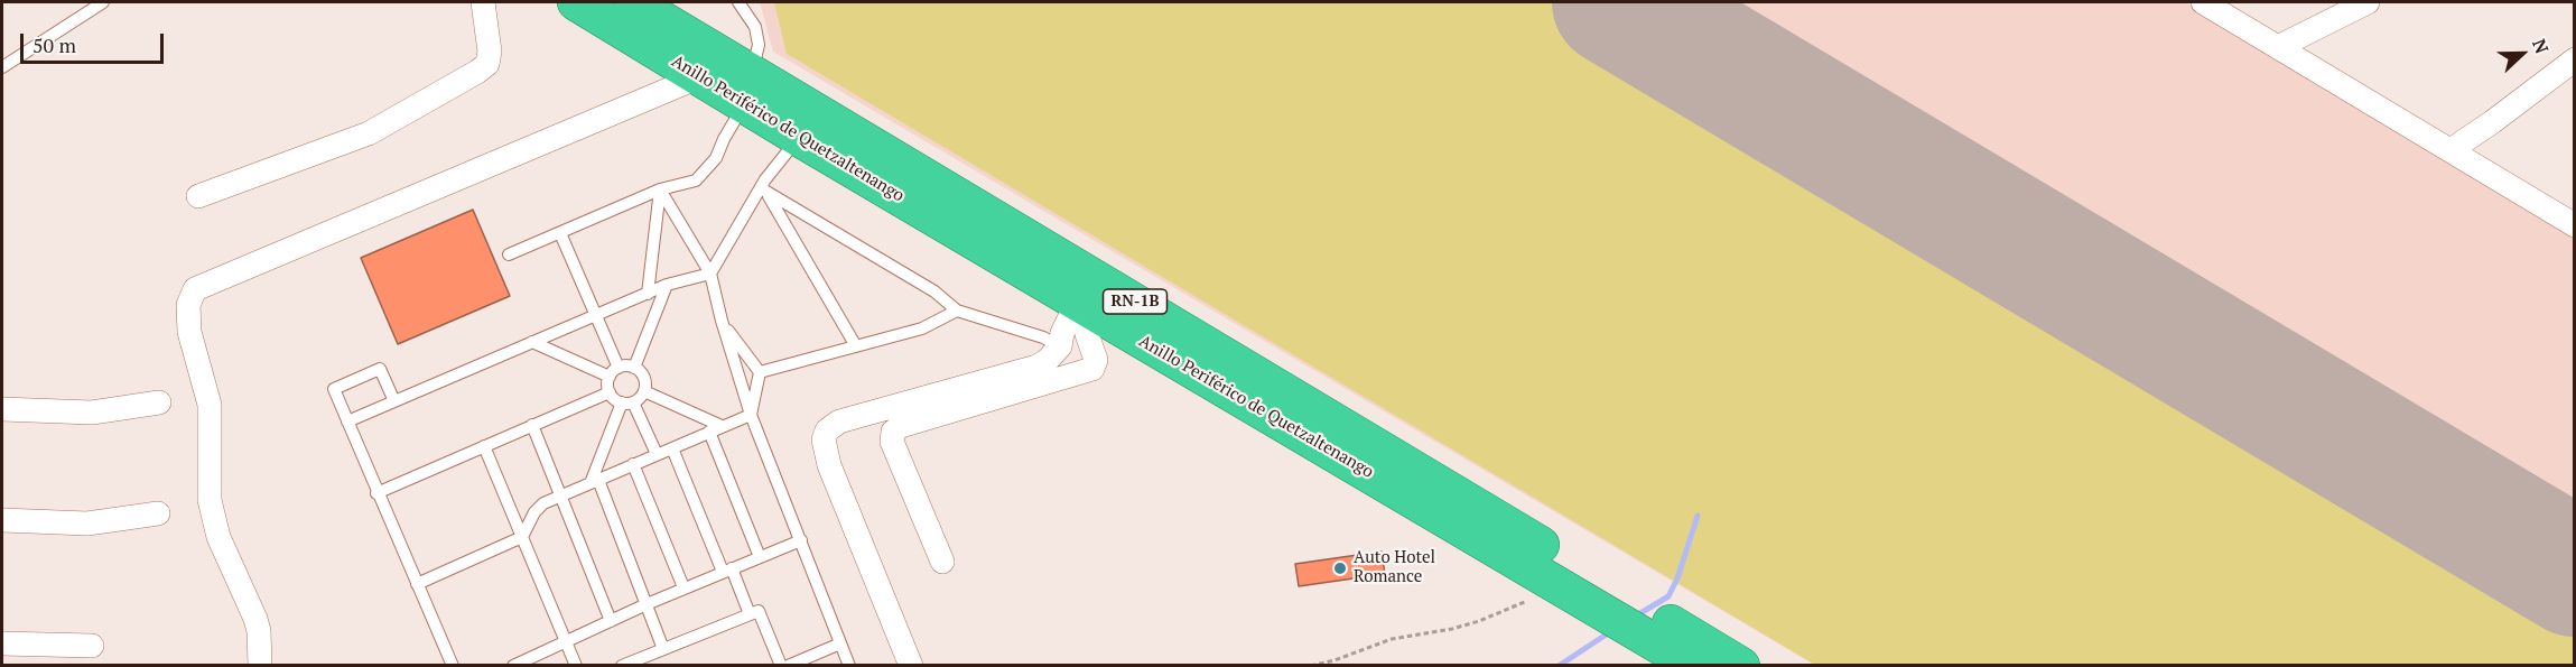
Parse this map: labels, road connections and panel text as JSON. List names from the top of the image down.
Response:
{
  "streets": {
    "highway": ["Anillo Periférico de Quetzaltenango", "RN-1B"]
  },
  "places": ["Auto Hotel Romance"],
  "scale_bar": "50 m",
  "north": "right"
}
